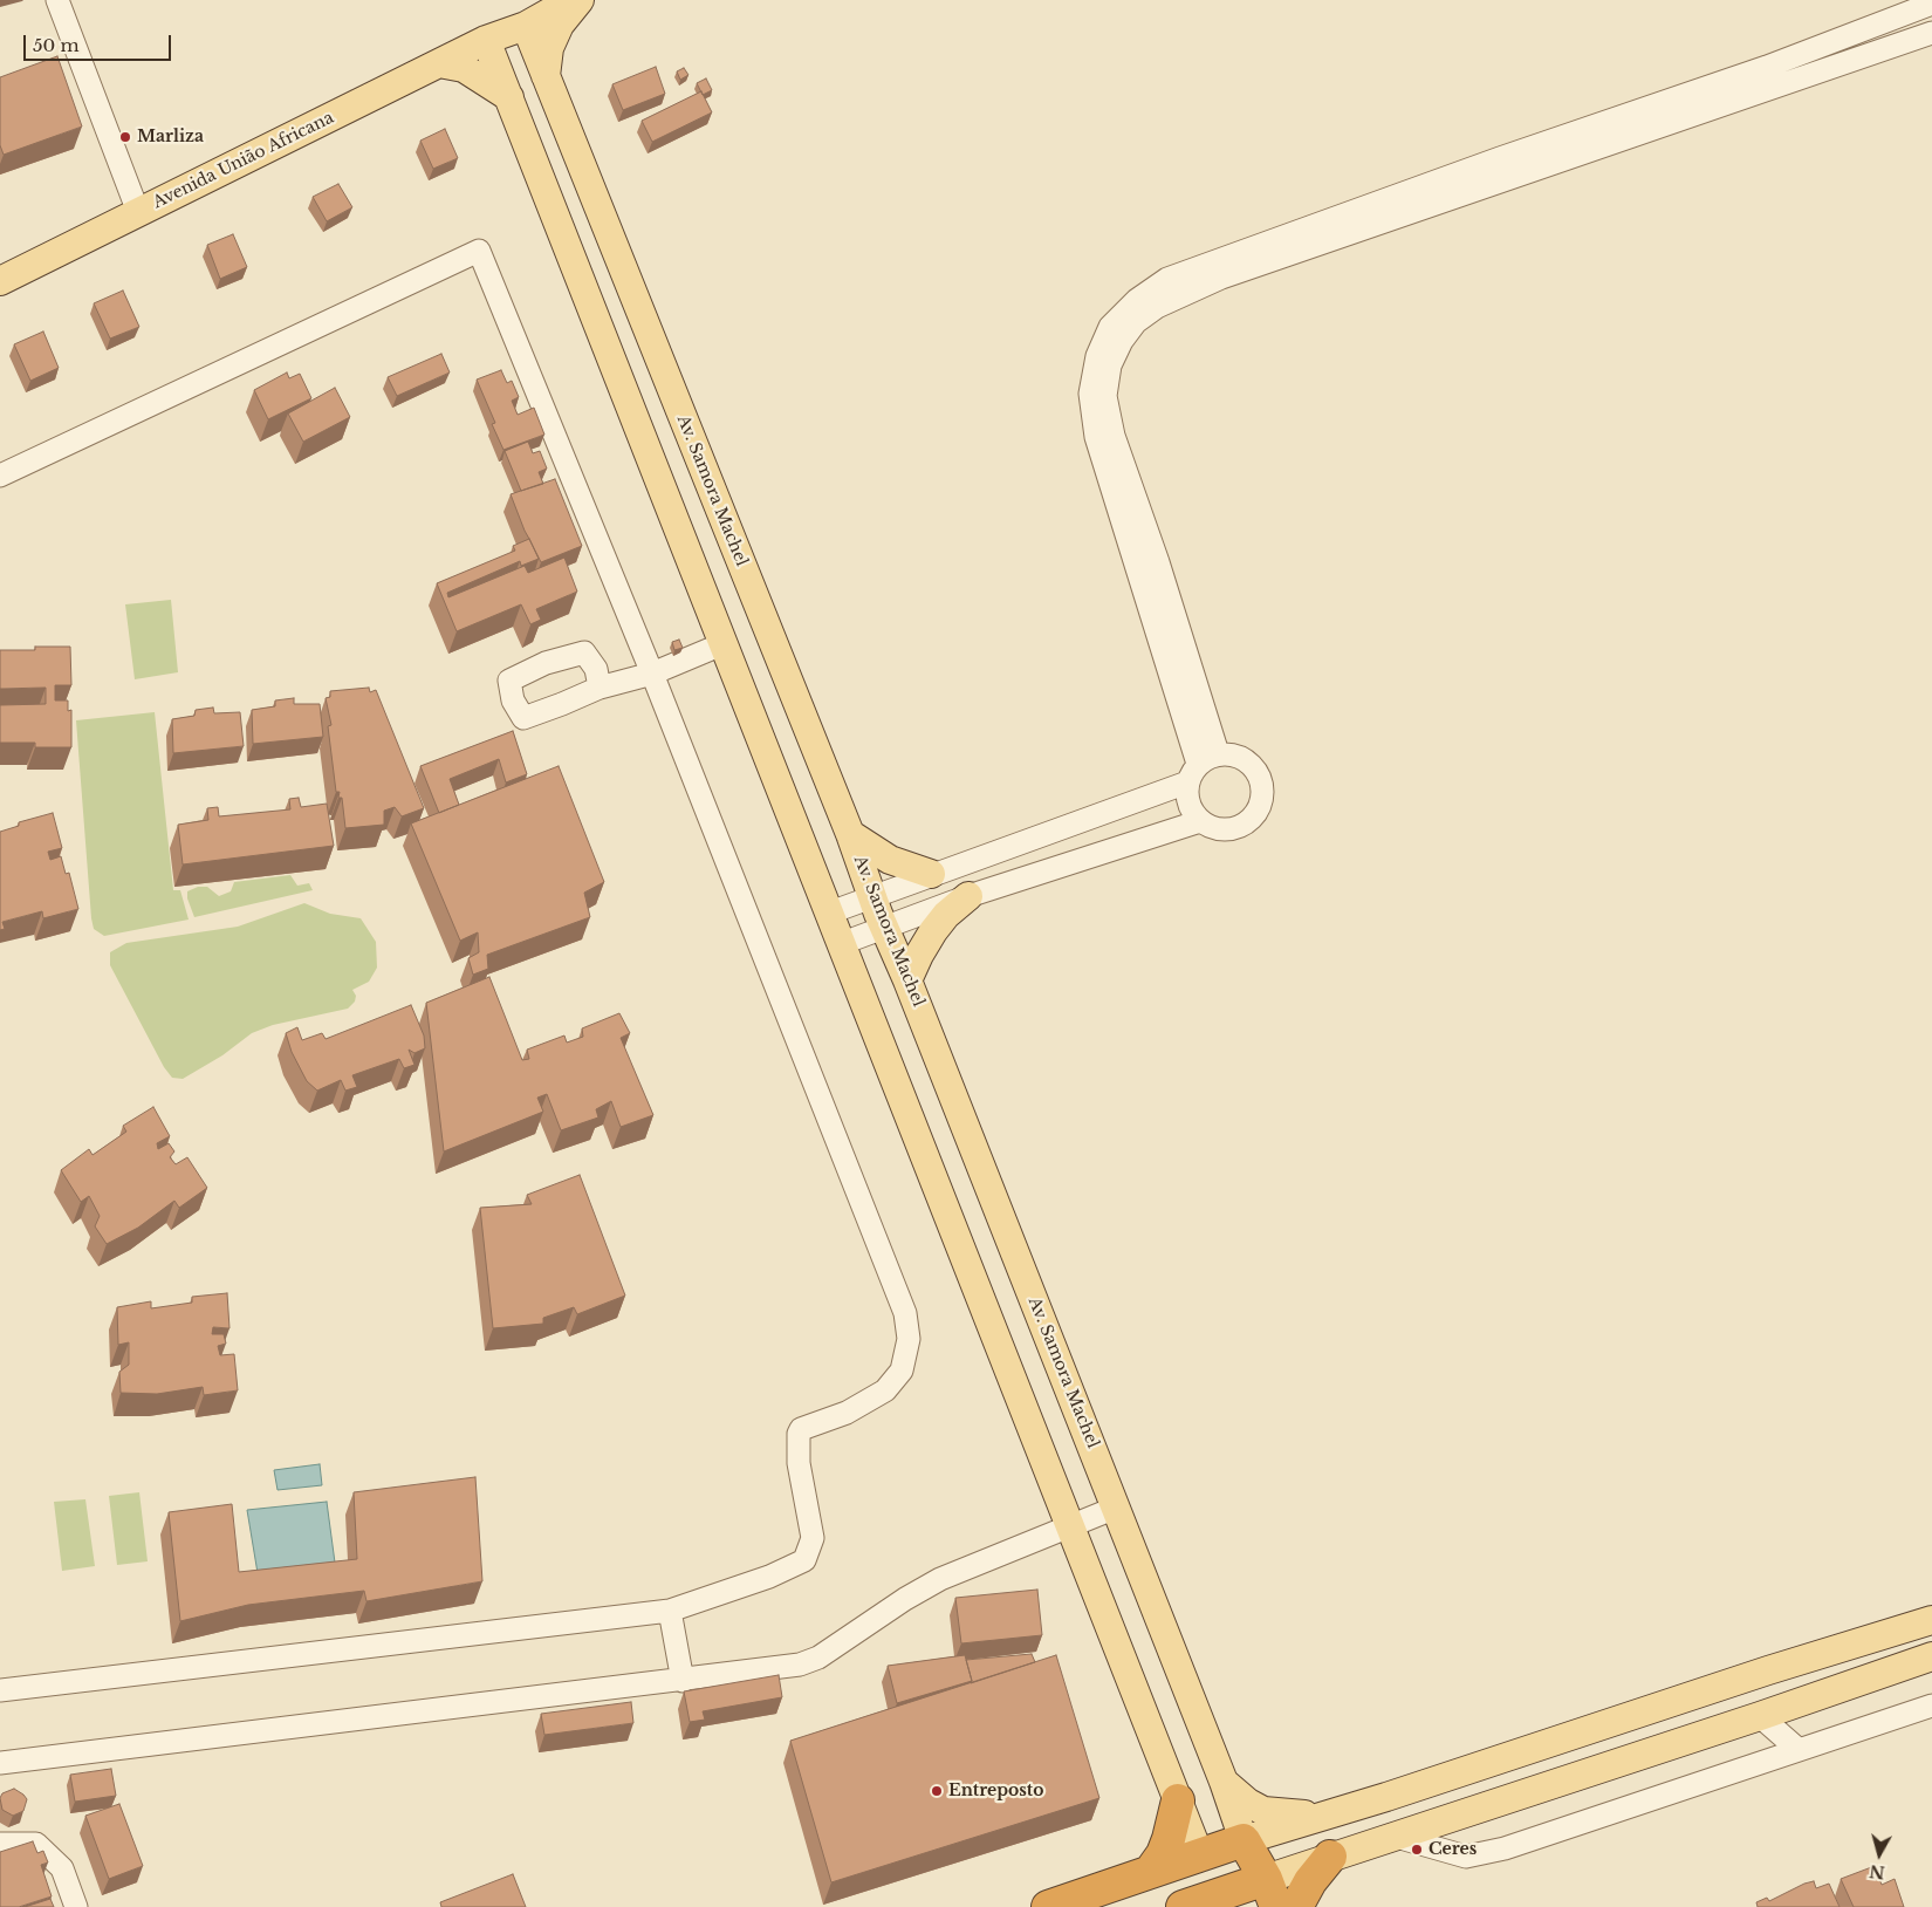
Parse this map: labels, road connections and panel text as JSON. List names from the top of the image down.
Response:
{
  "streets": {
    "main road": ["Avenida União Africana", "Av. Samora Machel"]
  },
  "crossings": [
    ["Avenida União Africana", "Av. Samora Machel"]
  ],
  "places": ["Marliza", "Entreposto", "Ceres"],
  "scale_bar": "50 m",
  "north": "bottom"
}
